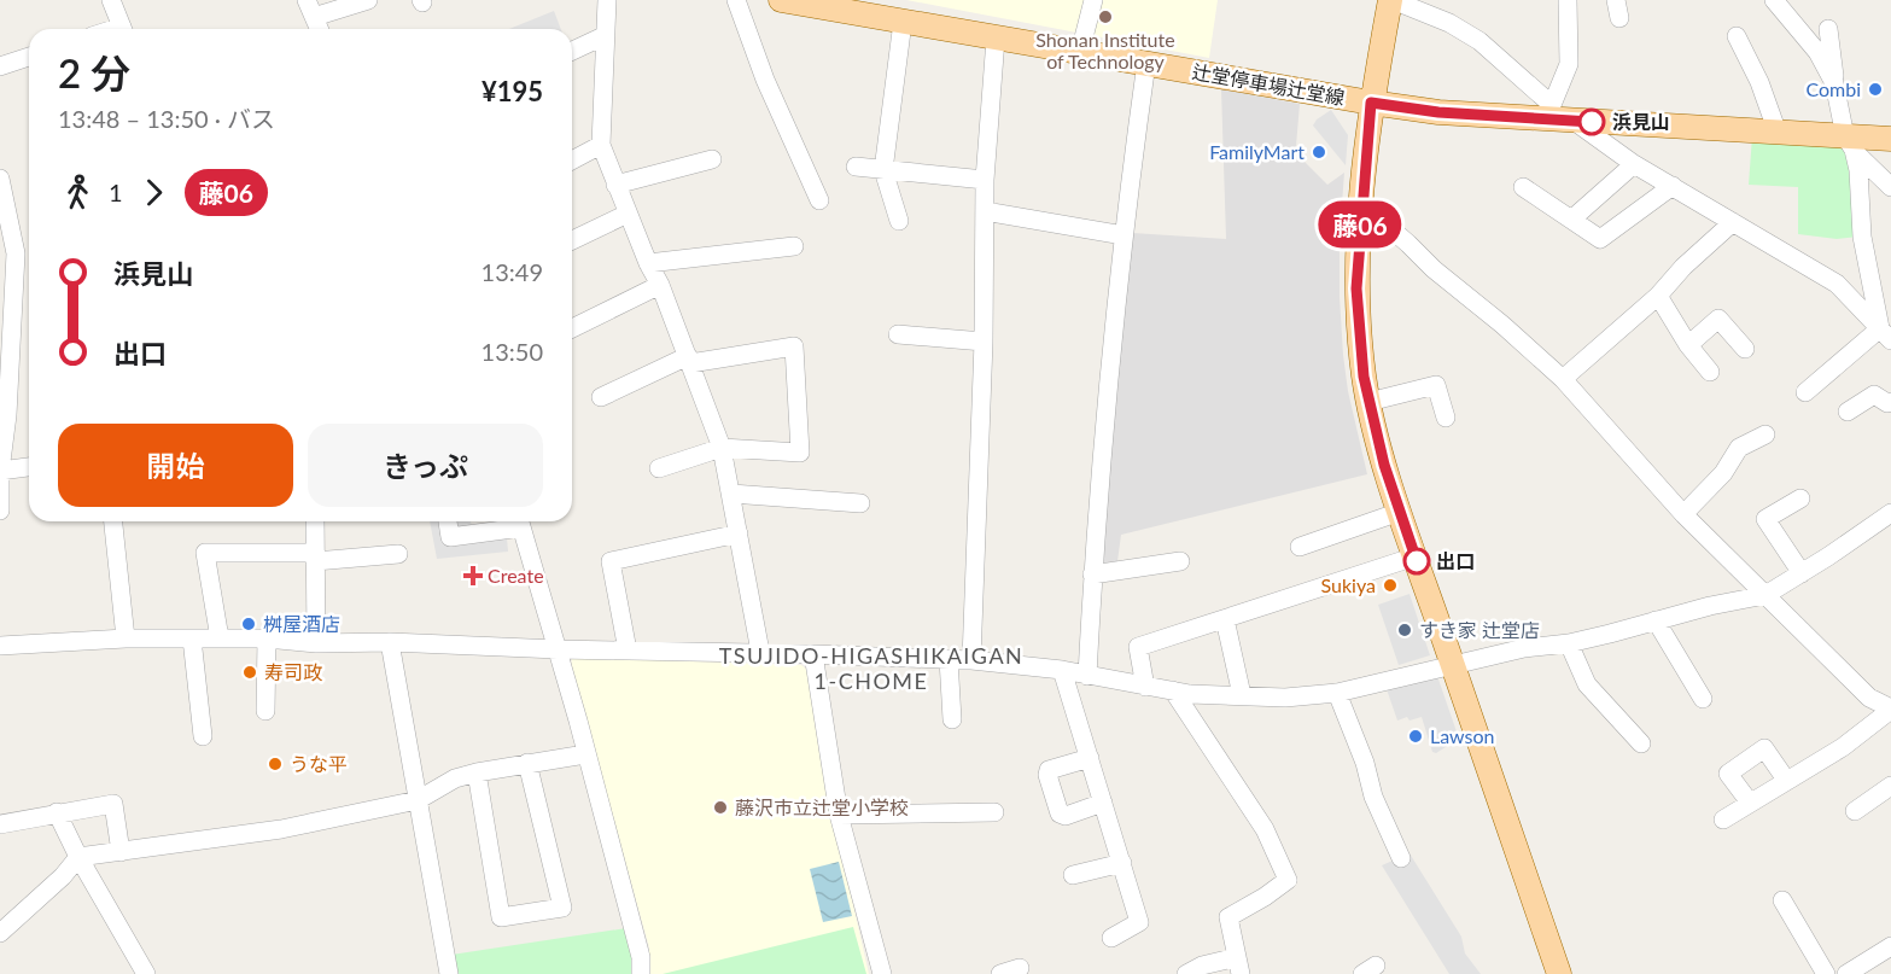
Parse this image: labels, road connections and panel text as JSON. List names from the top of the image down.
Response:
{
  "streets": {
    "main road": ["辻堂停車場辻堂線"]
  },
  "districts": ["TSUJIDO-HIGASHIKAIGAN 1-CHOME"],
  "places": {
    "other": [
      "Shonan Institute of Technology",
      "Combi",
      "浜見山",
      "FamilyMart",
      "出口",
      "Sukiya",
      "桝屋酒店",
      "すき家 辻堂店",
      "寿司政",
      "Lawson",
      "うな平",
      "藤沢市立辻堂小学校"
    ],
    "health": ["Create"]
  },
  "lines": ["bus line 藤06"],
  "page": {
    "on_map": "藤06",
    "heading": ["2 分", "13:48 – 13:50 · バス", "¥195"],
    "legs": ["1", "藤06"],
    "list": [
      {
        "name": "浜見山",
        "value": "13:49"
      },
      {
        "name": "出口",
        "value": "13:50"
      }
    ],
    "buttons": ["開始", "きっぷ"]
  }
}
